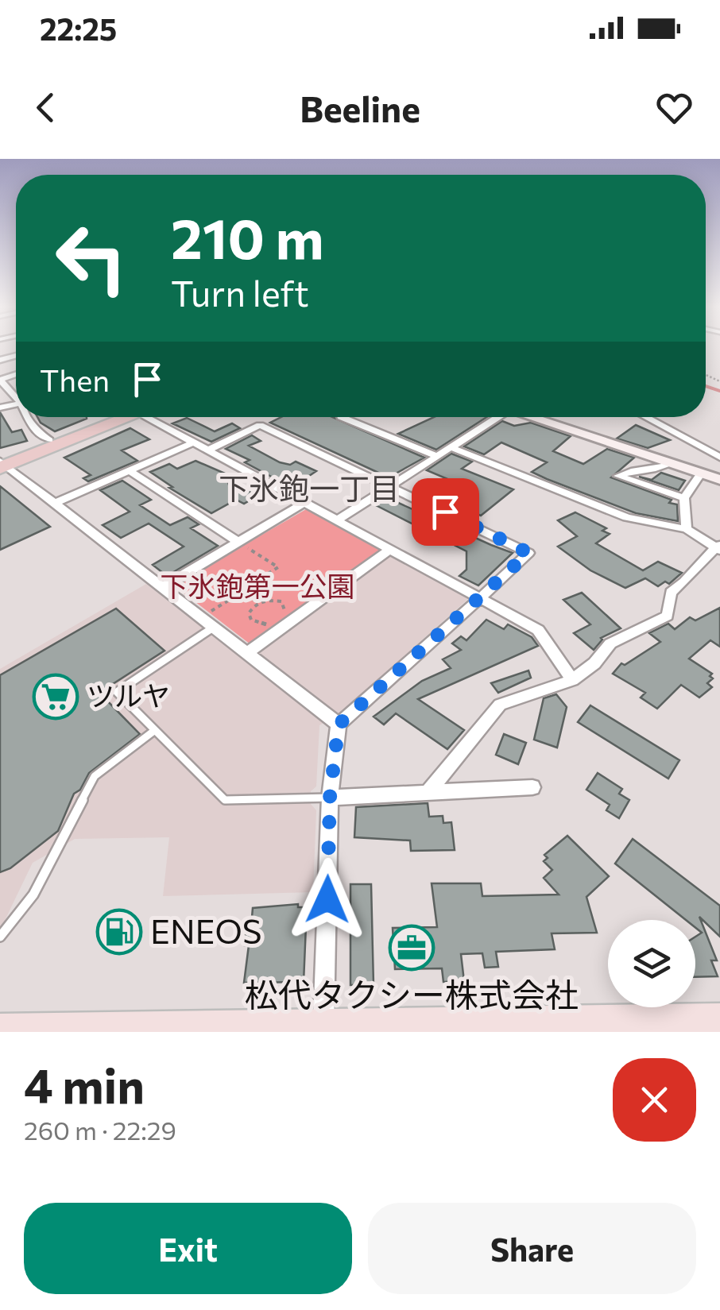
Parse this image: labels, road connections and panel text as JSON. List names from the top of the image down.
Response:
{
  "districts": ["下氷鉋一丁目"],
  "parks": ["下氷鉋第一公園"],
  "places": {
    "supermarket": ["ツルヤ"],
    "fuel station": ["ENEOS"],
    "office": ["松代タクシー株式会社"]
  },
  "page": {
    "status": "22:25",
    "header": "Beeline",
    "turn": ["210 m", "Turn left"],
    "then": "Then",
    "heading": ["4 min", "260 m · 22:29"],
    "buttons": ["Exit", "Share"]
  }
}
